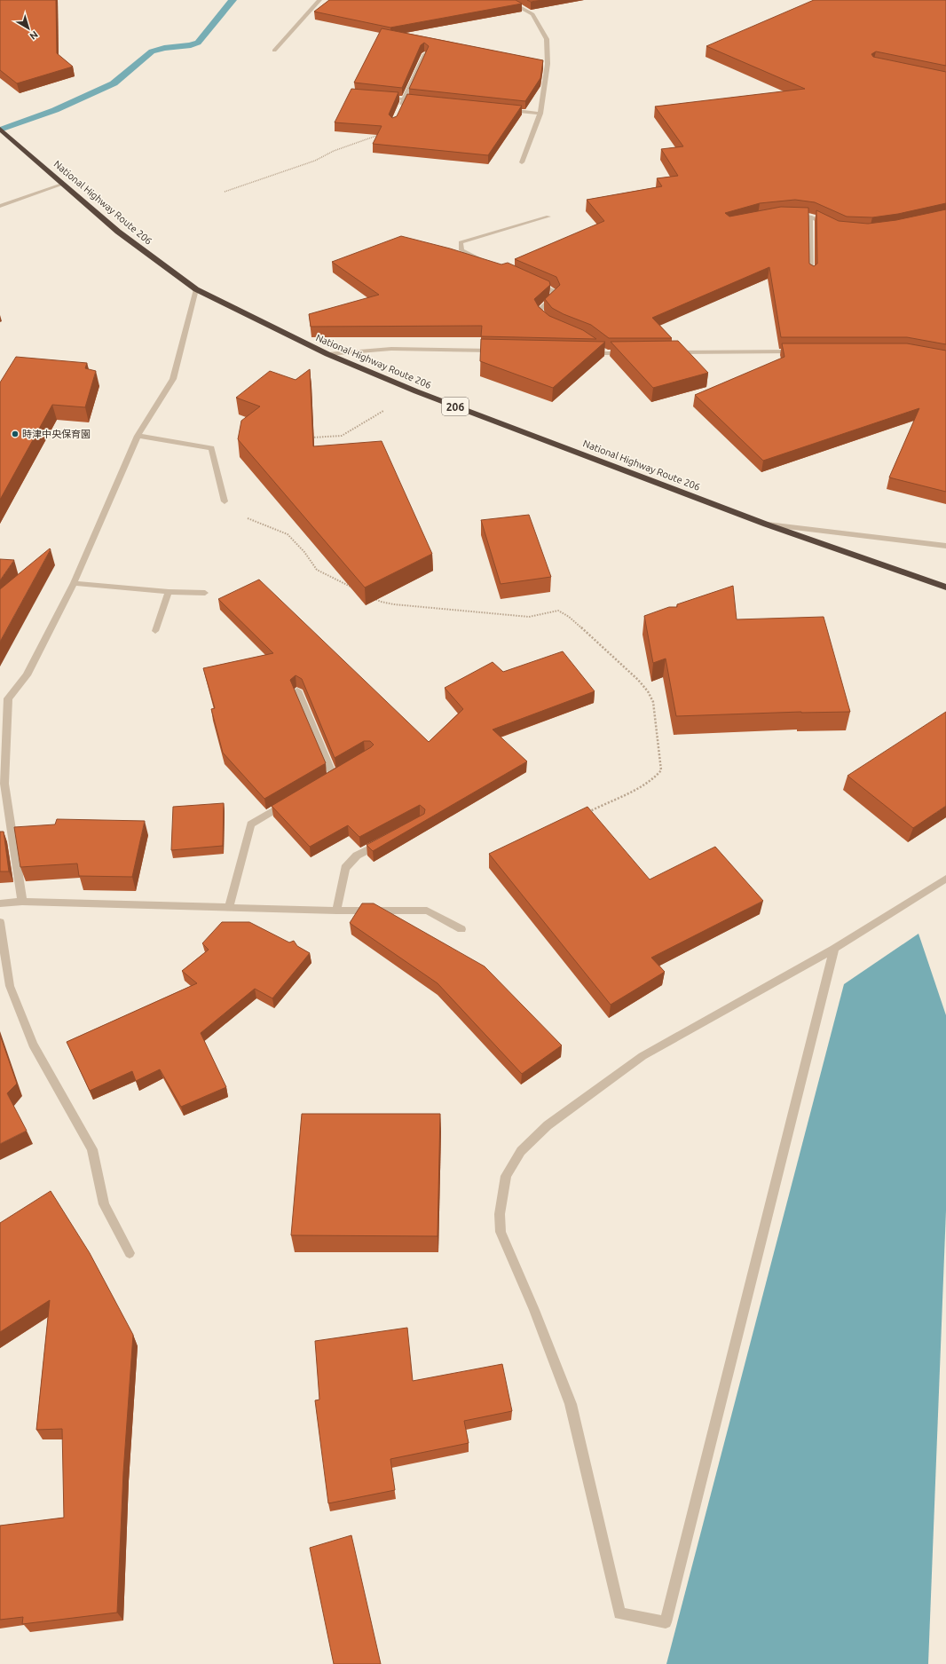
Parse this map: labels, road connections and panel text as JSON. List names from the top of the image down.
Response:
{
  "streets": {
    "highway": ["National Highway Route 206", "206"]
  },
  "places": ["時津中央保育園"],
  "north": "bottom right"
}
